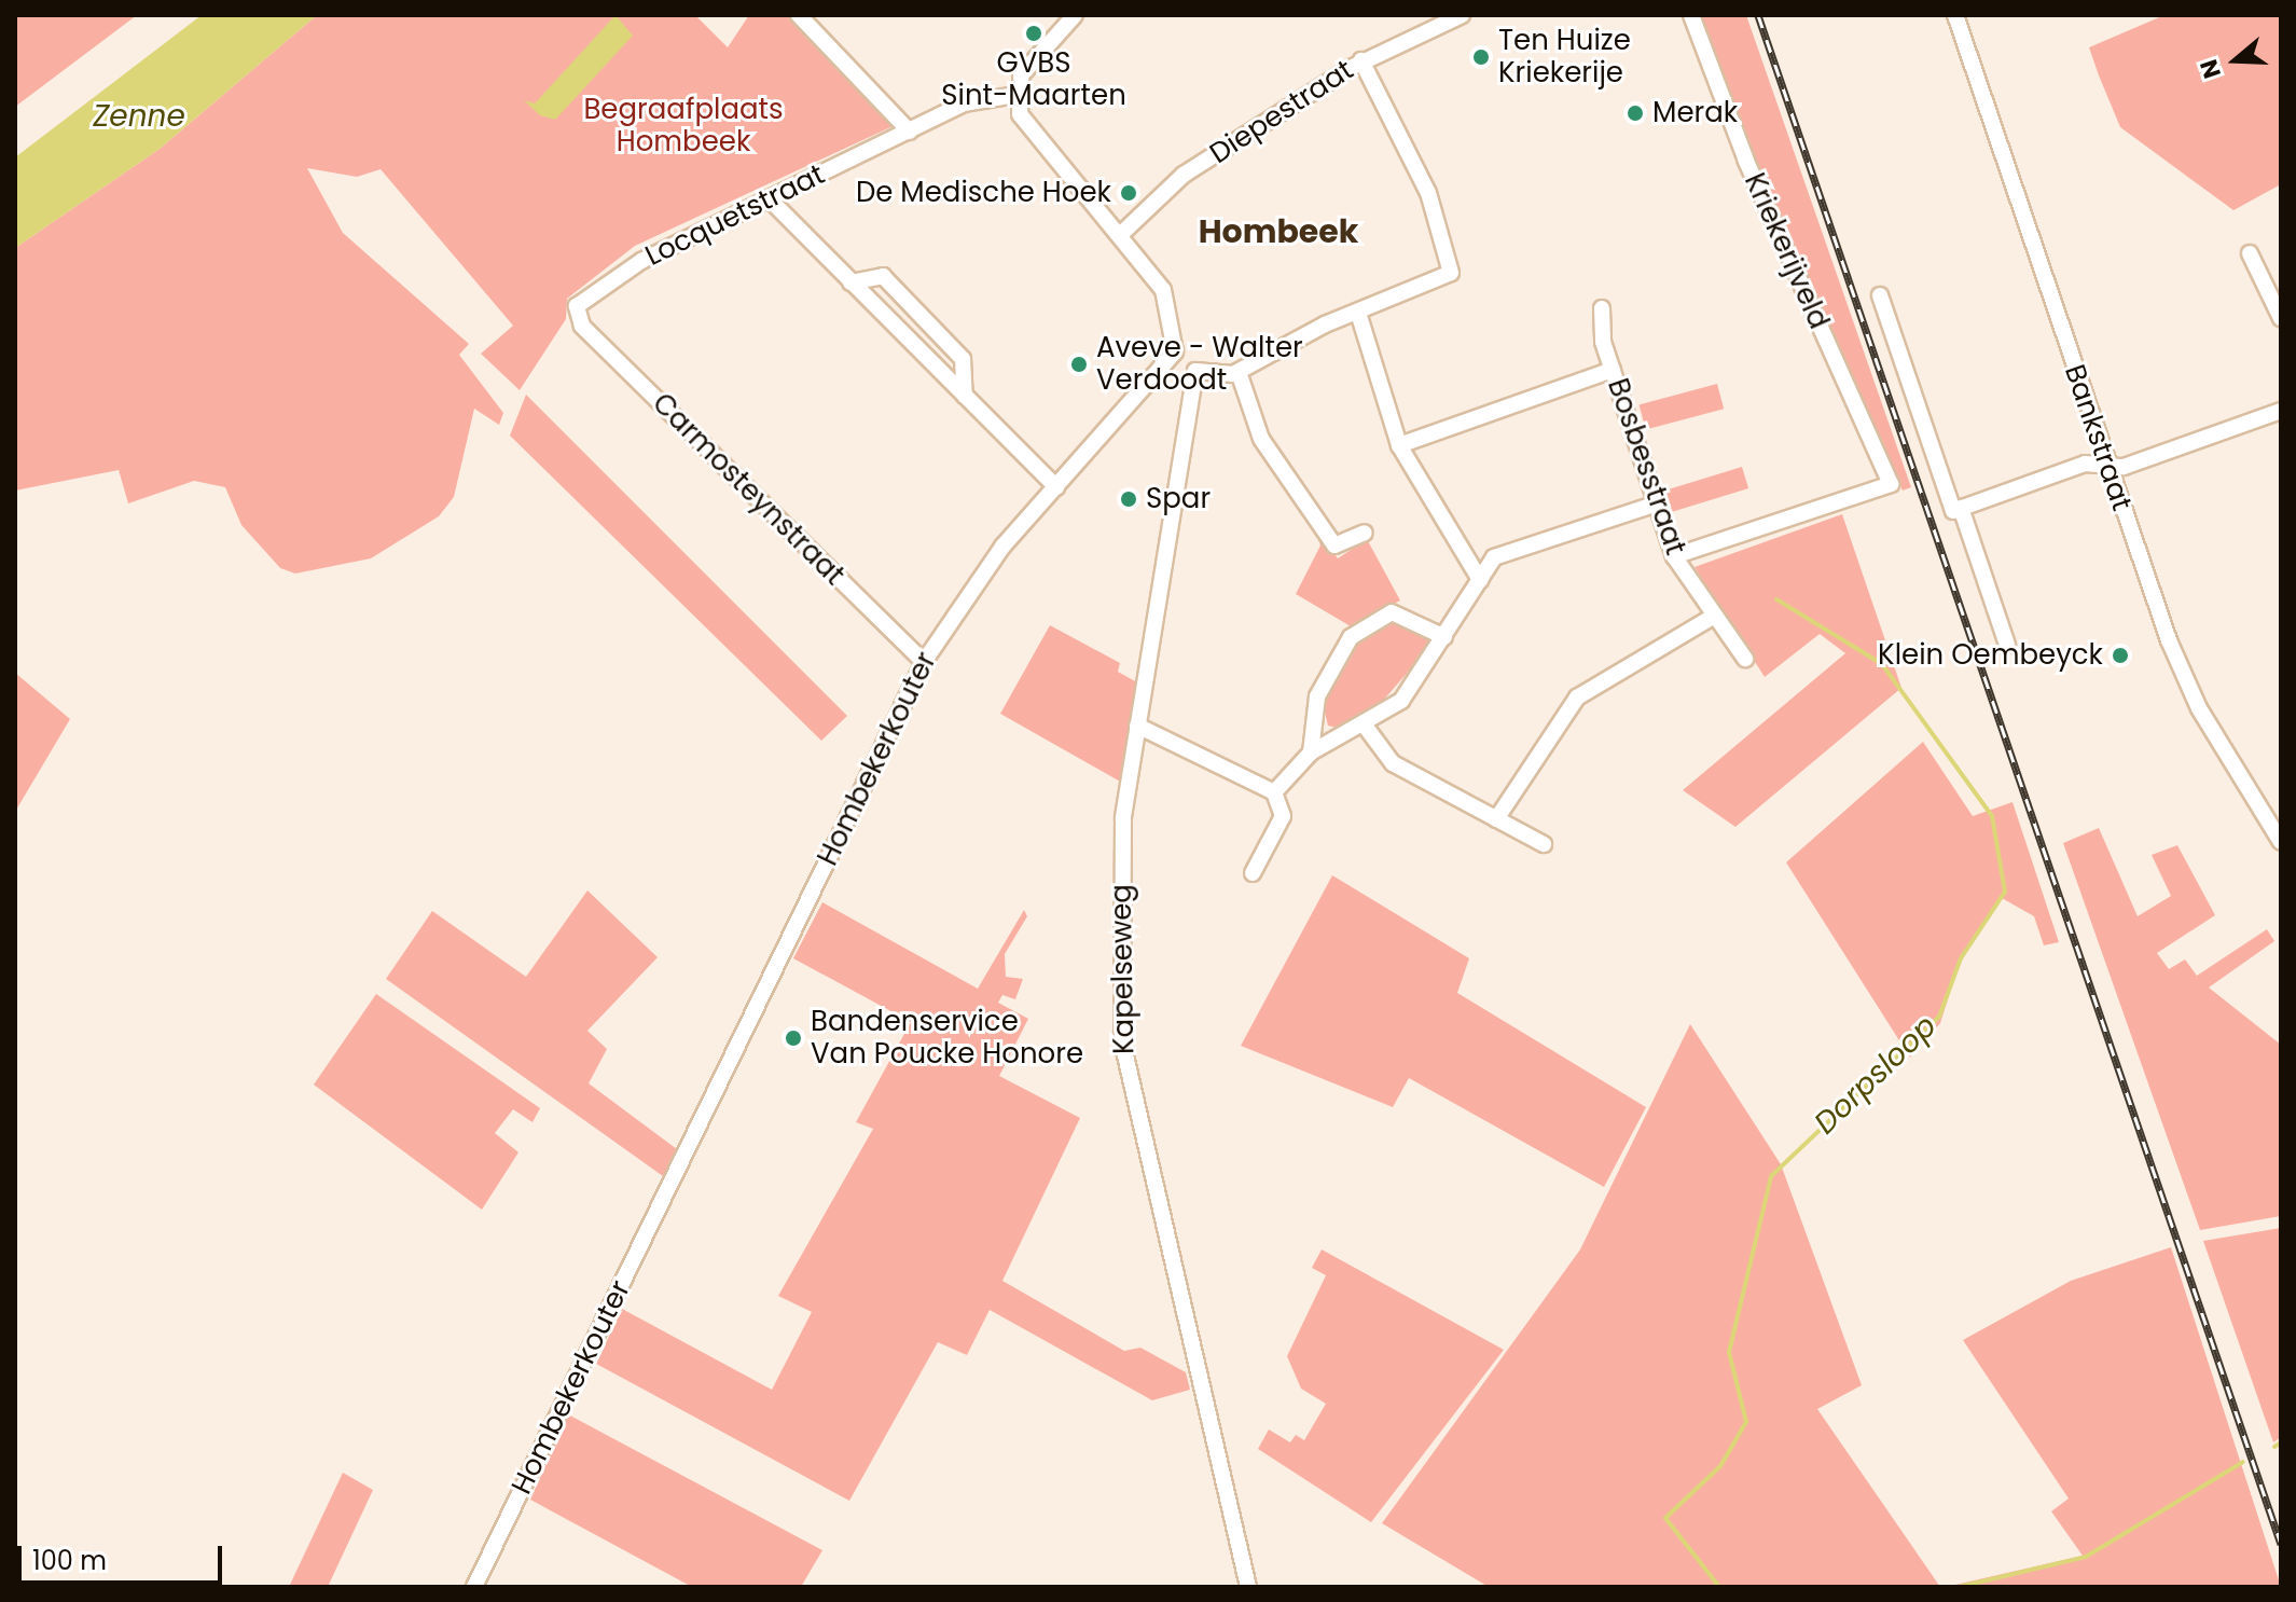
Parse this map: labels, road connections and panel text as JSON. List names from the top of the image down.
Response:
{
  "streets": {
    "street": [
      "Diepestraat",
      "Locquetstraat",
      "Kriekerijveld",
      "Bankstraat",
      "Bosbesstraat",
      "Carmosteynstraat",
      "Hombekerkouter",
      "Kapelseweg"
    ]
  },
  "crossings": [
    ["Locquetstraat", "Carmosteynstraat"],
    ["Kriekerijveld", "Bosbesstraat"],
    ["Carmosteynstraat", "Hombekerkouter"]
  ],
  "districts": ["Hombeek"],
  "water": ["Zenne", "Dorpsloop"],
  "parks": ["Begraafplaats Hombeek"],
  "places": [
    "GVBS Sint-Maarten",
    "Ten Huize Kriekerije",
    "Merak",
    "De Medische Hoek",
    "Aveve - Walter Verdoodt",
    "Spar",
    "Klein Oembeyck",
    "Bandenservice Van Poucke Honore"
  ],
  "scale_bar": "100 m",
  "north": "left"
}
